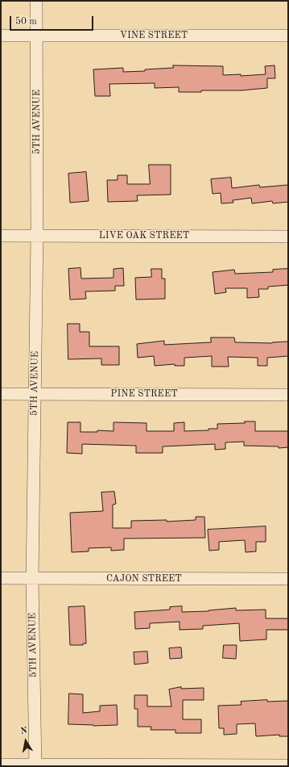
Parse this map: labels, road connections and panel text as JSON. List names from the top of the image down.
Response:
{
  "streets": {
    "street": [
      "VINE STREET",
      "5TH AVENUE",
      "LIVE OAK STREET",
      "PINE STREET",
      "CAJON STREET"
    ]
  },
  "crossings": [
    ["VINE STREET", "5TH AVENUE"],
    ["5TH AVENUE", "LIVE OAK STREET"],
    ["5TH AVENUE", "PINE STREET"],
    ["5TH AVENUE", "CAJON STREET"]
  ],
  "scale_bar": "50 m",
  "north": "top"
}
